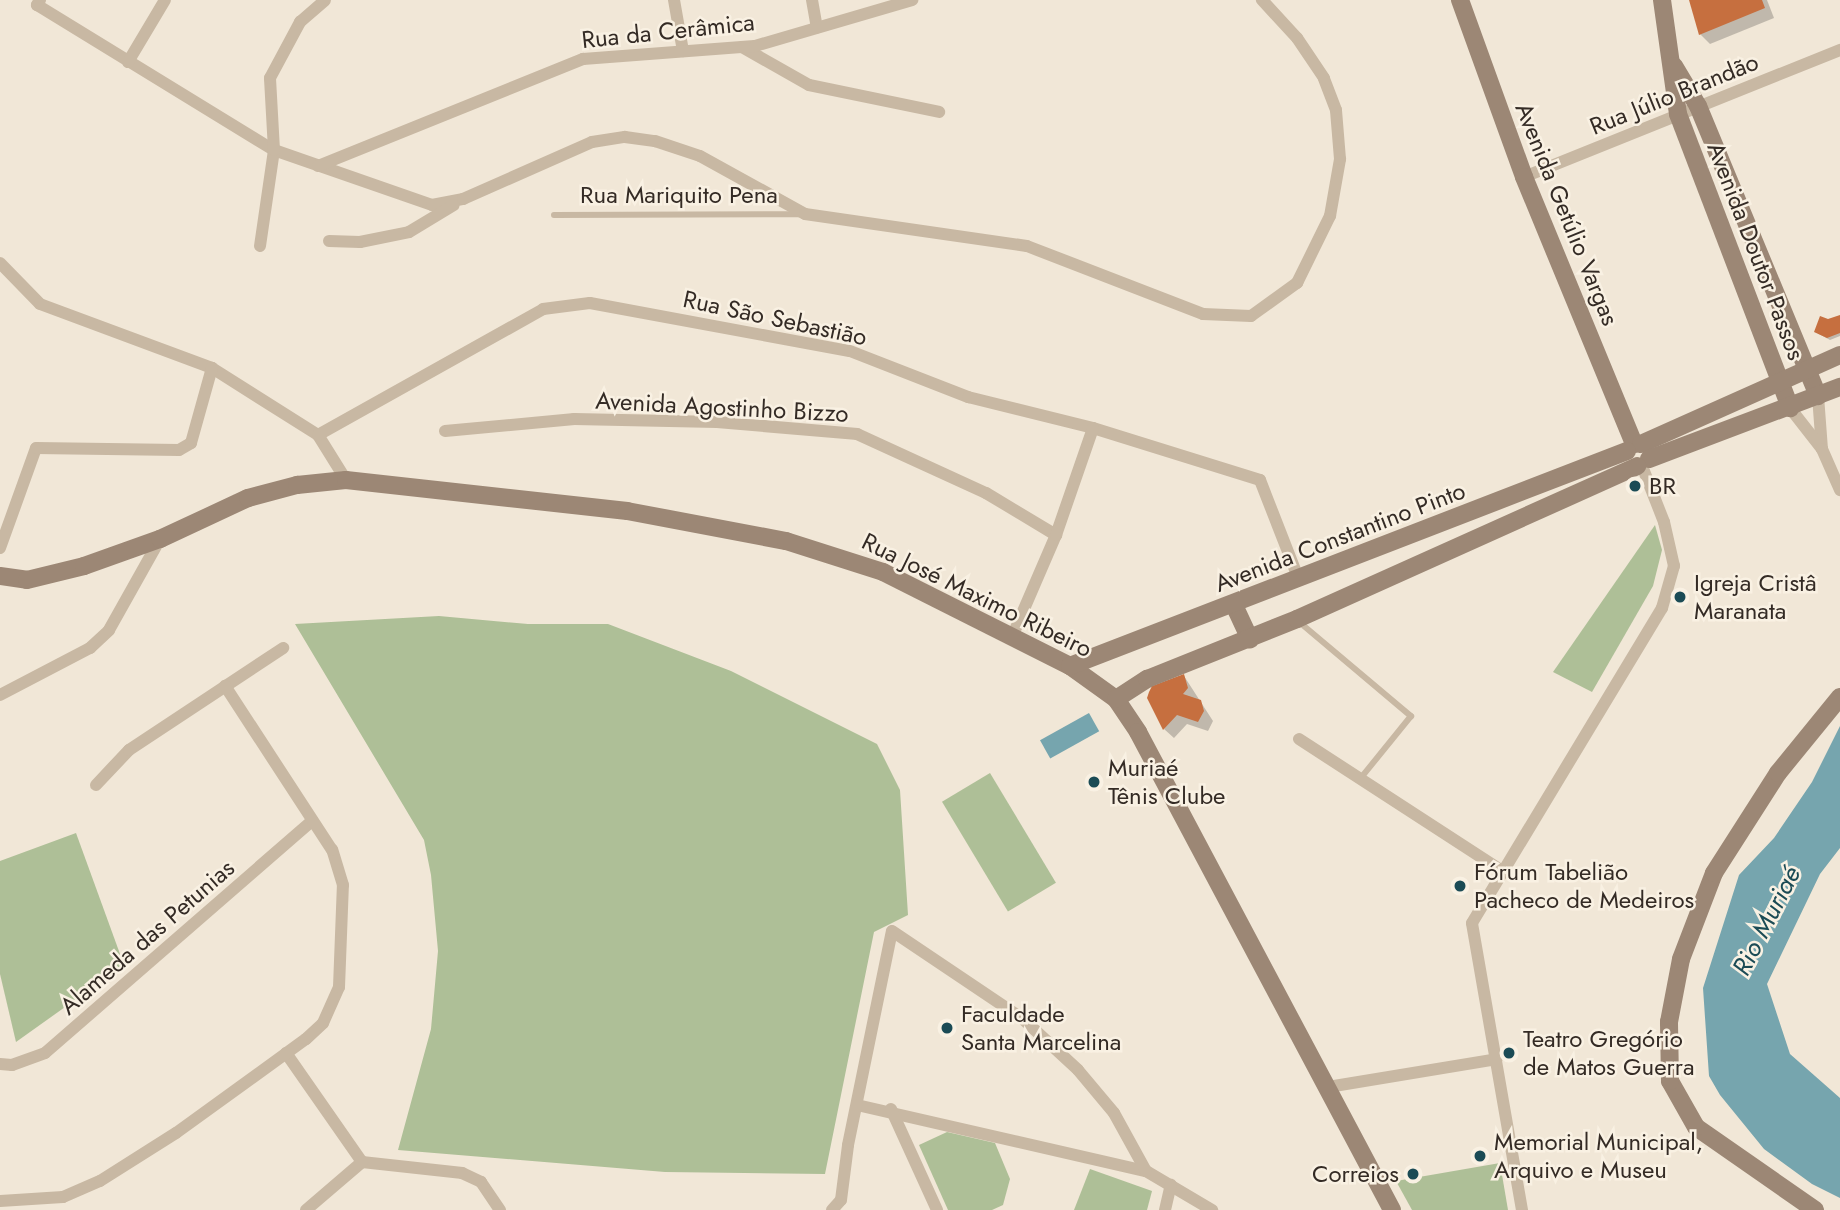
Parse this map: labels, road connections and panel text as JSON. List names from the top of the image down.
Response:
{
  "streets": {
    "street": [
      "Rua da Cerâmica",
      "Rua Júlio Brandão",
      "Avenida Getúlio Vargas",
      "Avenida Doutor Passos",
      "Rua São Sebastião",
      "Avenida Agostinho Bizzo",
      "Avenida Constantino Pinto",
      "Rua José Maximo Ribeiro",
      "Alameda das Petunias"
    ],
    "lane": ["Rua Mariquito Pena"]
  },
  "crossings": [
    ["Rua Júlio Brandão", "Avenida Getúlio Vargas"],
    ["Rua Júlio Brandão", "Avenida Doutor Passos"],
    ["Avenida Getúlio Vargas", "Avenida Constantino Pinto"],
    ["Avenida Doutor Passos", "Avenida Constantino Pinto"],
    ["Rua São Sebastião", "Avenida Constantino Pinto"],
    ["Avenida Constantino Pinto", "Rua José Maximo Ribeiro"]
  ],
  "water": ["Rio Muriaé"],
  "places": [
    "BR",
    "Igreja Cristâ Maranata",
    "Muriaé Tênis Clube",
    "Fórum Tabelião Pacheco de Medeiros",
    "Faculdade Santa Marcelina",
    "Teatro Gregório de Matos Guerra",
    "Memorial Municipal, Arquivo e Museu",
    "Correios"
  ]
}
